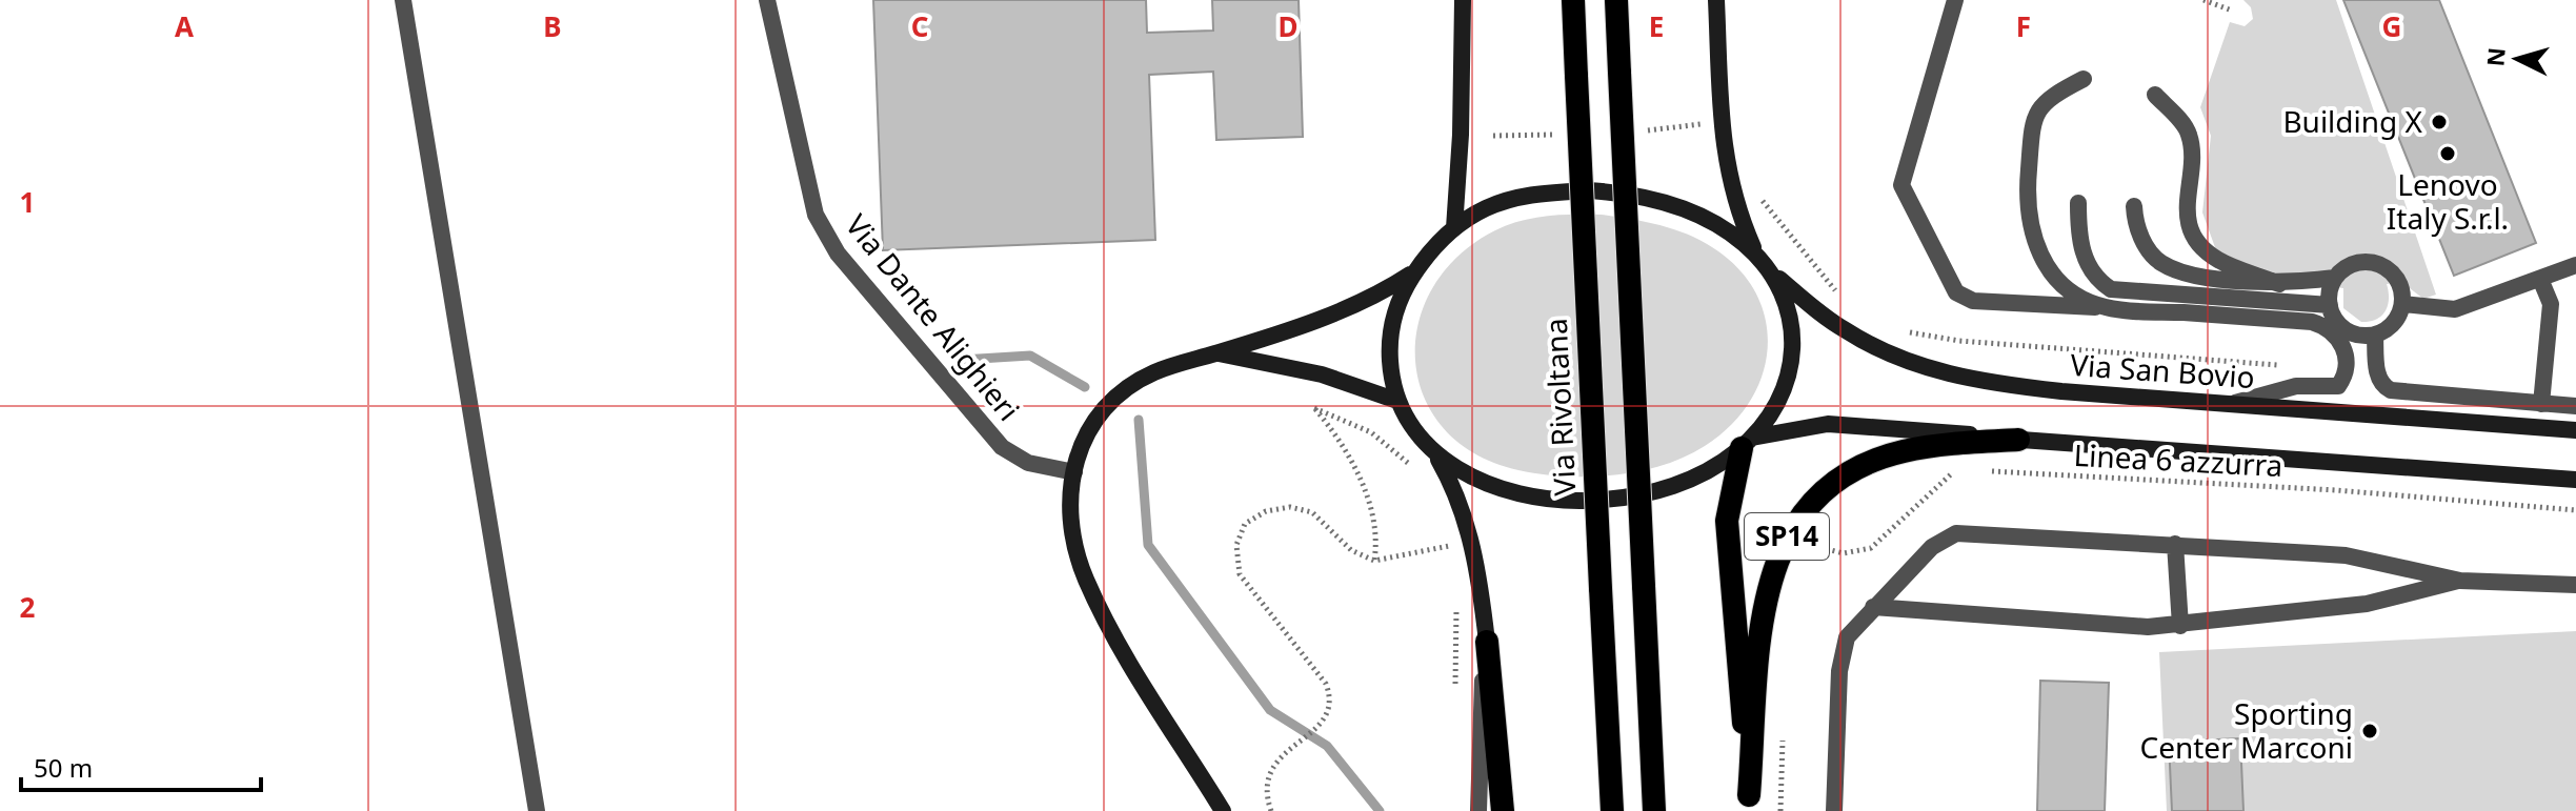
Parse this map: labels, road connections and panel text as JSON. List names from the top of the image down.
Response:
{
  "streets": {
    "highway": ["Via Rivoltana", "SP14"],
    "main road": ["Via San Bovio"],
    "street": ["Via Dante Alighieri"],
    "path": ["Linea 6 azzurra"]
  },
  "places": ["Building X", "Lenovo Italy S.r.l.", "Sporting Center Marconi"],
  "scale_bar": "50 m",
  "north": "left",
  "grid": {
    "columns": [
      "A",
      "B",
      "C",
      "D",
      "E",
      "F",
      "G"
    ],
    "rows": ["1", "2"]
  }
}
